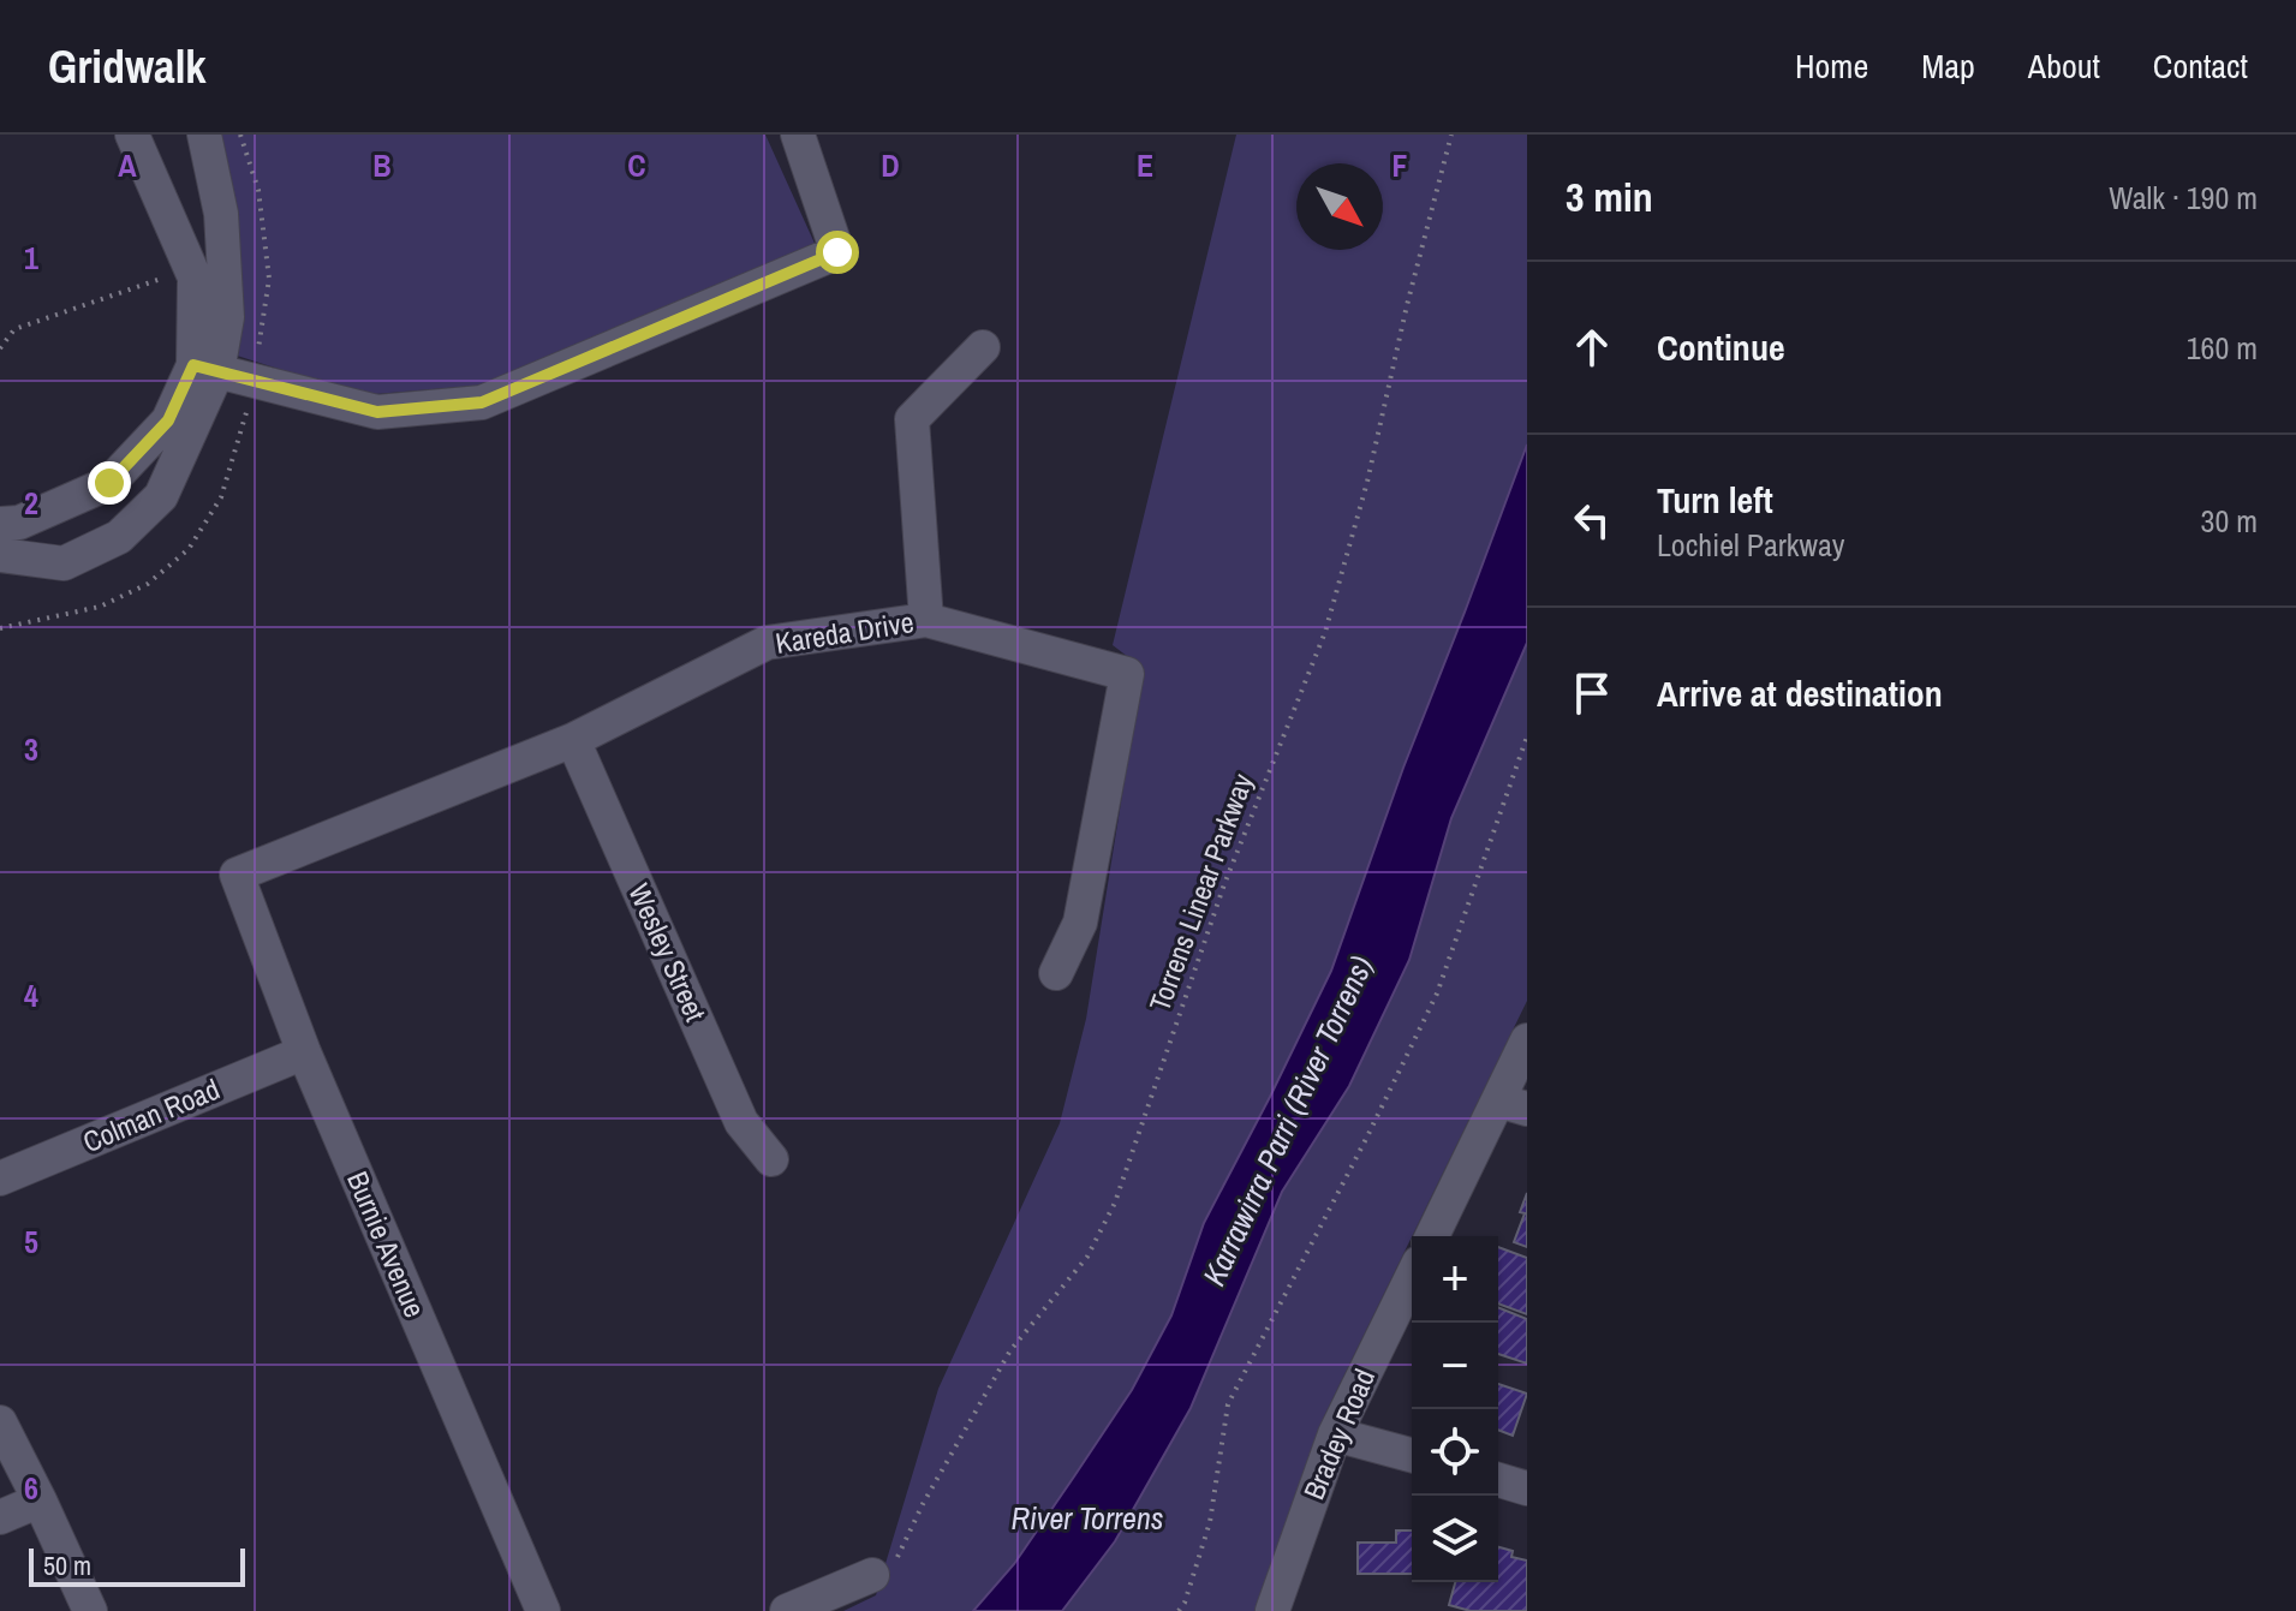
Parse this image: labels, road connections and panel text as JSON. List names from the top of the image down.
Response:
{
  "streets": {
    "street": [
      "Kareda Drive",
      "Wesley Street",
      "Colman Road",
      "Burnie Avenue",
      "Bradey Road"
    ],
    "path": ["Torrens Linear Parkway"]
  },
  "crossings": [
    ["Kareda Drive", "Wesley Street"],
    ["Kareda Drive", "Burnie Avenue"],
    ["Colman Road", "Burnie Avenue"]
  ],
  "water": ["Karrawirra Parri (River Torrens)", "River Torrens"],
  "scale_bar": "50 m",
  "north": "bottom right",
  "page": {
    "header": "Gridwalk",
    "nav": [
      "Home",
      "Map",
      "About",
      "Contact"
    ],
    "heading": ["3 min", "Walk · 190 m"],
    "list": [
      ["Continue", "160 m"],
      ["Turn left", "Lochiel Parkway", "30 m"],
      "Arrive at destination"
    ],
    "map_buttons": ["+", "−"],
    "scale": "50 m"
  },
  "grid": {
    "columns": [
      "A",
      "B",
      "C",
      "D",
      "E",
      "F"
    ],
    "rows": [
      "1",
      "2",
      "3",
      "4",
      "5",
      "6"
    ]
  }
}
